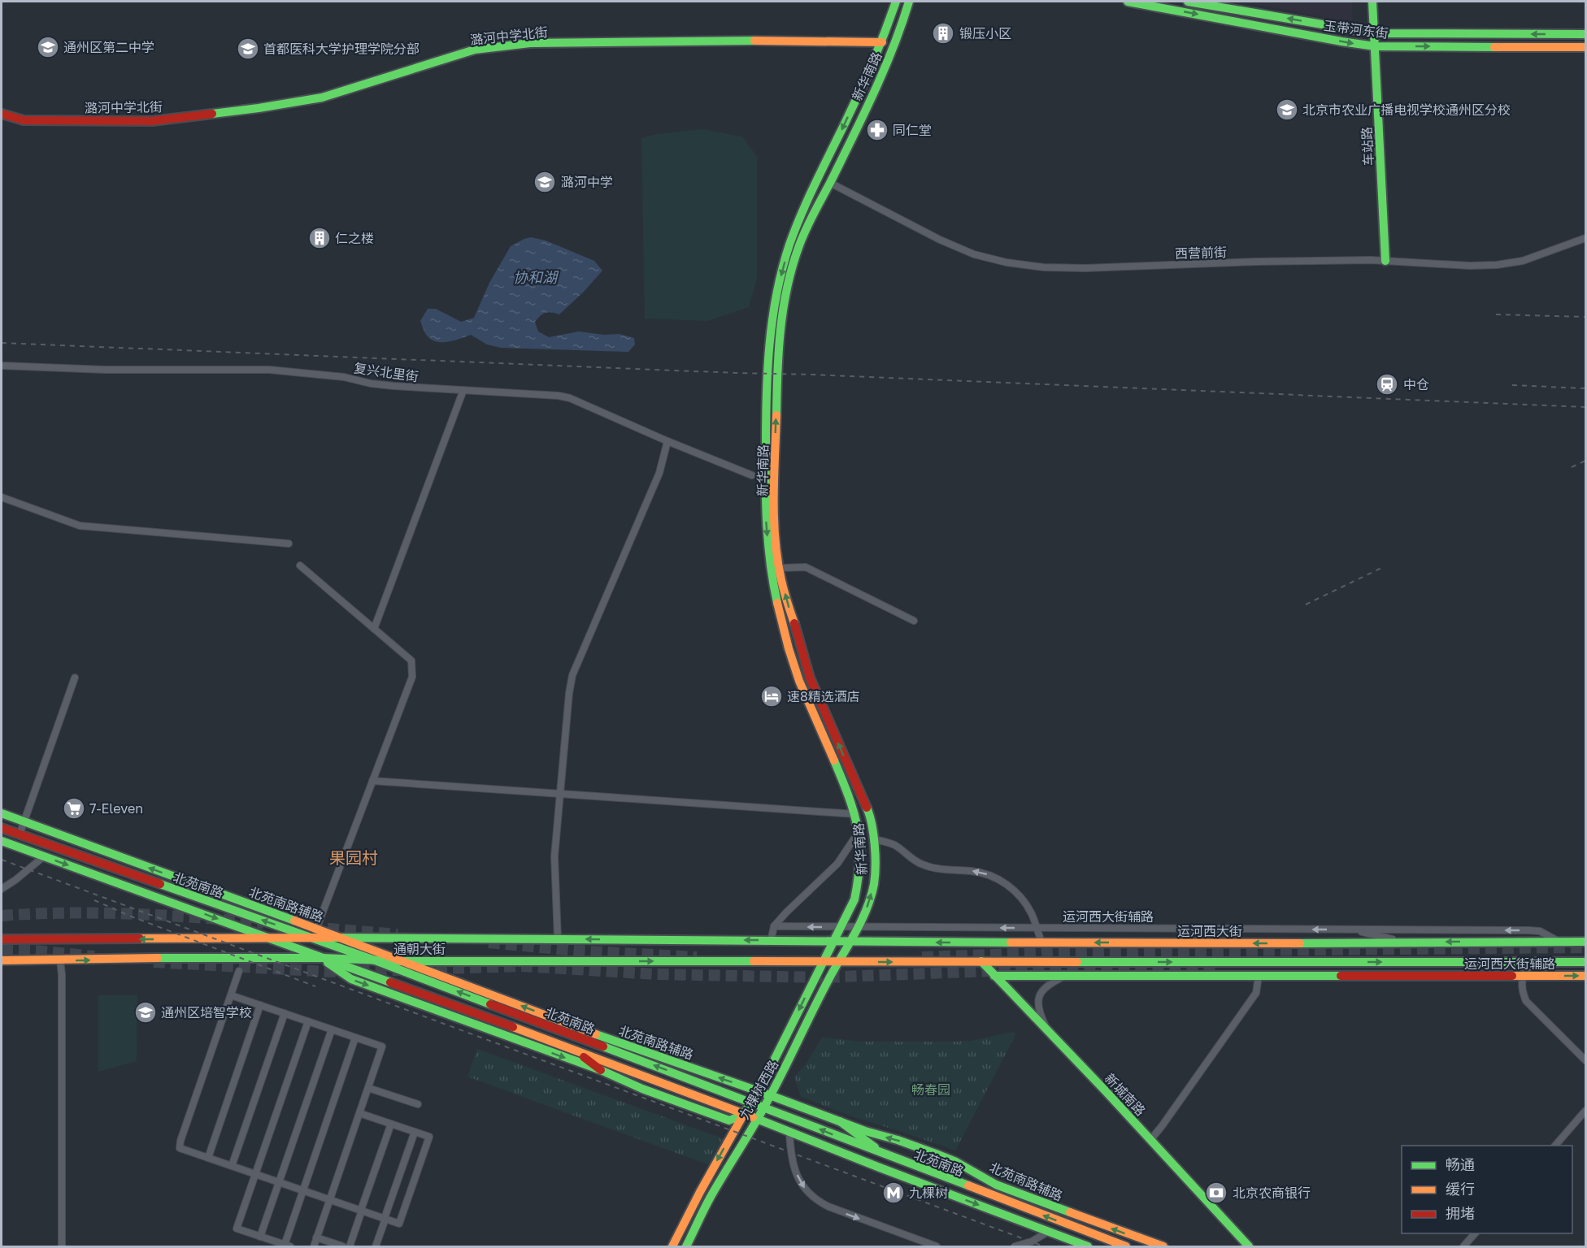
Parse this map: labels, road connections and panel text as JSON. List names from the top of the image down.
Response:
{
  "streets": {
    "main road": [
      "玉带河东街",
      "潞河中学北街",
      "新华南路",
      "车站路",
      "北苑南路",
      "北苑南路辅路",
      "运河西大街辅路",
      "运河西大街",
      "通朝大街",
      "九棵树西路",
      "新城南路"
    ],
    "street": ["西营前街", "复兴北里街"]
  },
  "crossings": [
    ["玉带河东街", "车站路"],
    ["潞河中学北街", "新华南路"],
    ["新华南路", "西营前街"],
    ["新华南路", "运河西大街辅路"],
    ["新华南路", "运河西大街"],
    ["新华南路", "通朝大街"],
    ["新华南路", "九棵树西路"],
    ["车站路", "西营前街"],
    ["北苑南路", "北苑南路辅路"],
    ["北苑南路", "通朝大街"],
    ["北苑南路", "九棵树西路"],
    ["北苑南路辅路", "通朝大街"],
    ["北苑南路辅路", "九棵树西路"],
    ["运河西大街辅路", "运河西大街"],
    ["运河西大街辅路", "新城南路"],
    ["运河西大街", "通朝大街"],
    ["运河西大街", "九棵树西路"],
    ["通朝大街", "九棵树西路"]
  ],
  "one_way": ["运河西大街辅路"],
  "districts": ["果园村"],
  "water": ["协和湖"],
  "parks": ["畅春园"],
  "places": {
    "building": ["锻压小区", "仁之楼"],
    "school or university": [
      "通州区第二中学",
      "首都医科大学护理学院分部",
      "北京市农业广播电视学校通州区分校",
      "潞河中学",
      "通州区培智学校"
    ],
    "pharmacy": ["同仁堂"],
    "station": ["中仓"],
    "hotel": ["速8精选酒店"],
    "supermarket": ["7-Eleven"],
    "metro station": ["九棵树"],
    "bank": ["北京农商银行"]
  },
  "legend": ["畅通", "缓行", "拥堵"]
}
